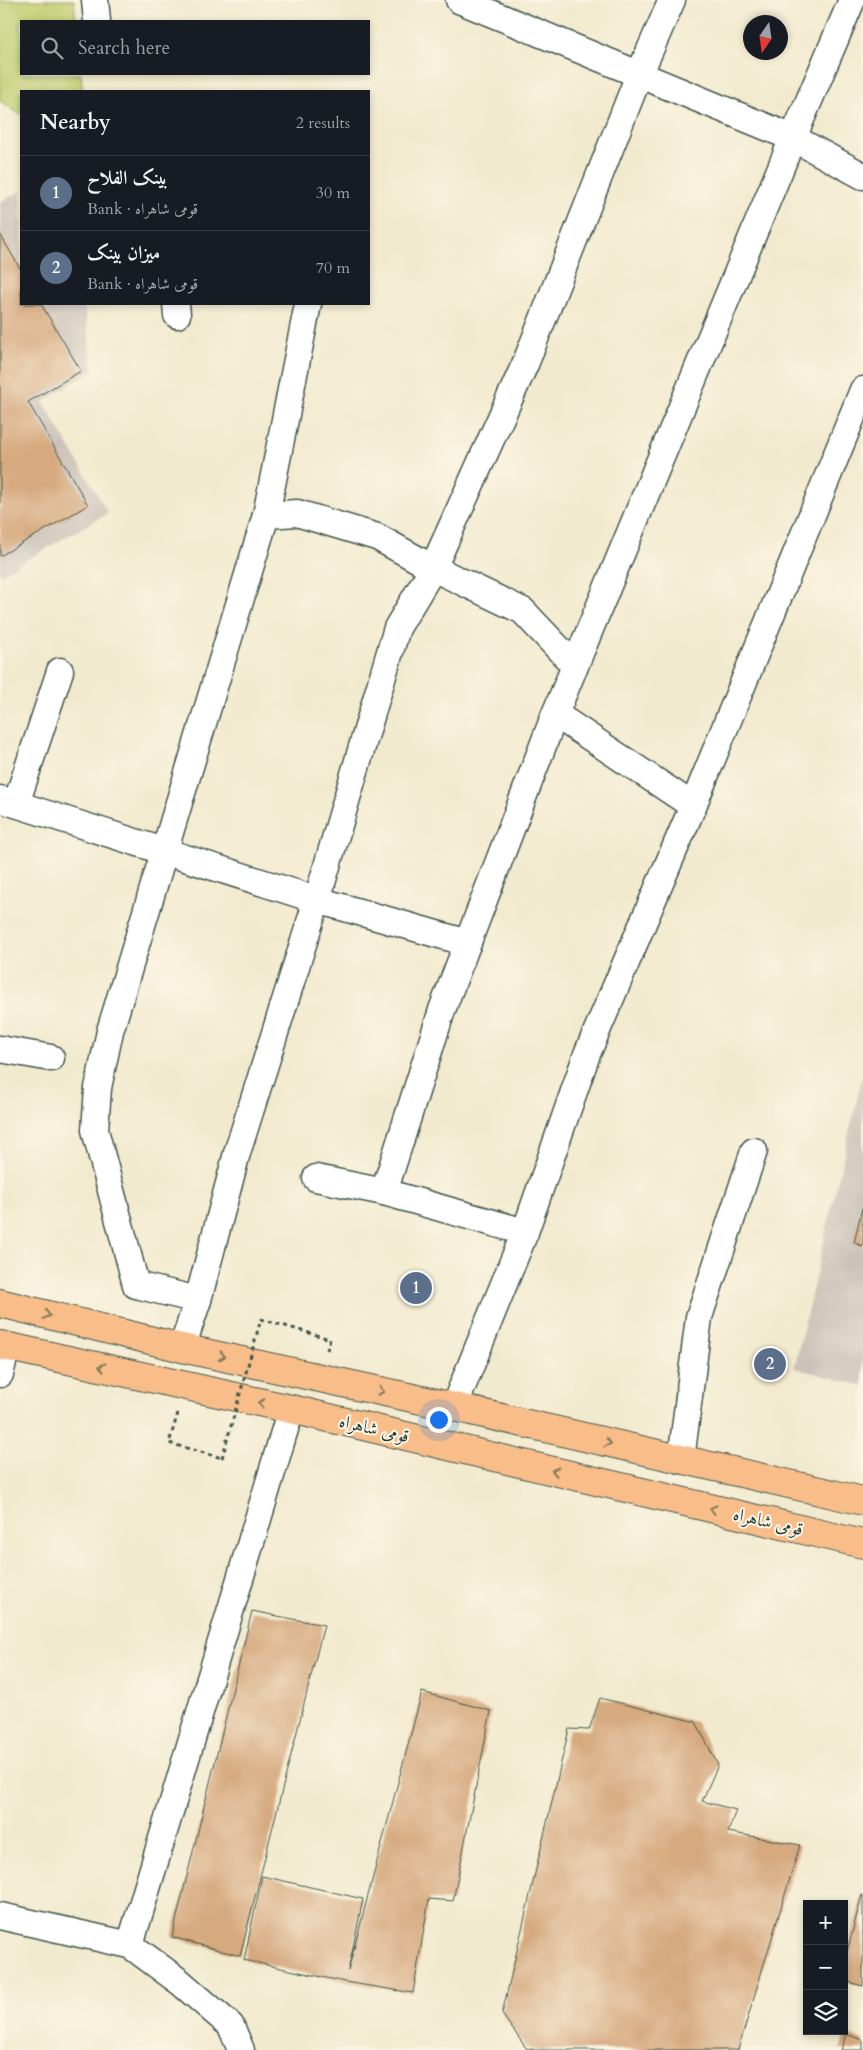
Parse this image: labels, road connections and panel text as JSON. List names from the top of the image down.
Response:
{
  "streets": {
    "highway": ["قومی شاہراہ"]
  },
  "north": "bottom",
  "page": {
    "search": "Search here",
    "heading": ["Nearby", "2 results"],
    "list": [
      {
        "mark": "1",
        "name": "بینک الفلاح",
        "note": "Bank · قومی شاہراہ",
        "value": "30 m"
      },
      {
        "mark": "2",
        "name": "میزان بینک",
        "note": "Bank · قومی شاہراہ",
        "value": "70 m"
      }
    ],
    "pins": ["1", "2"],
    "map_buttons": ["+", "−"]
  }
}
